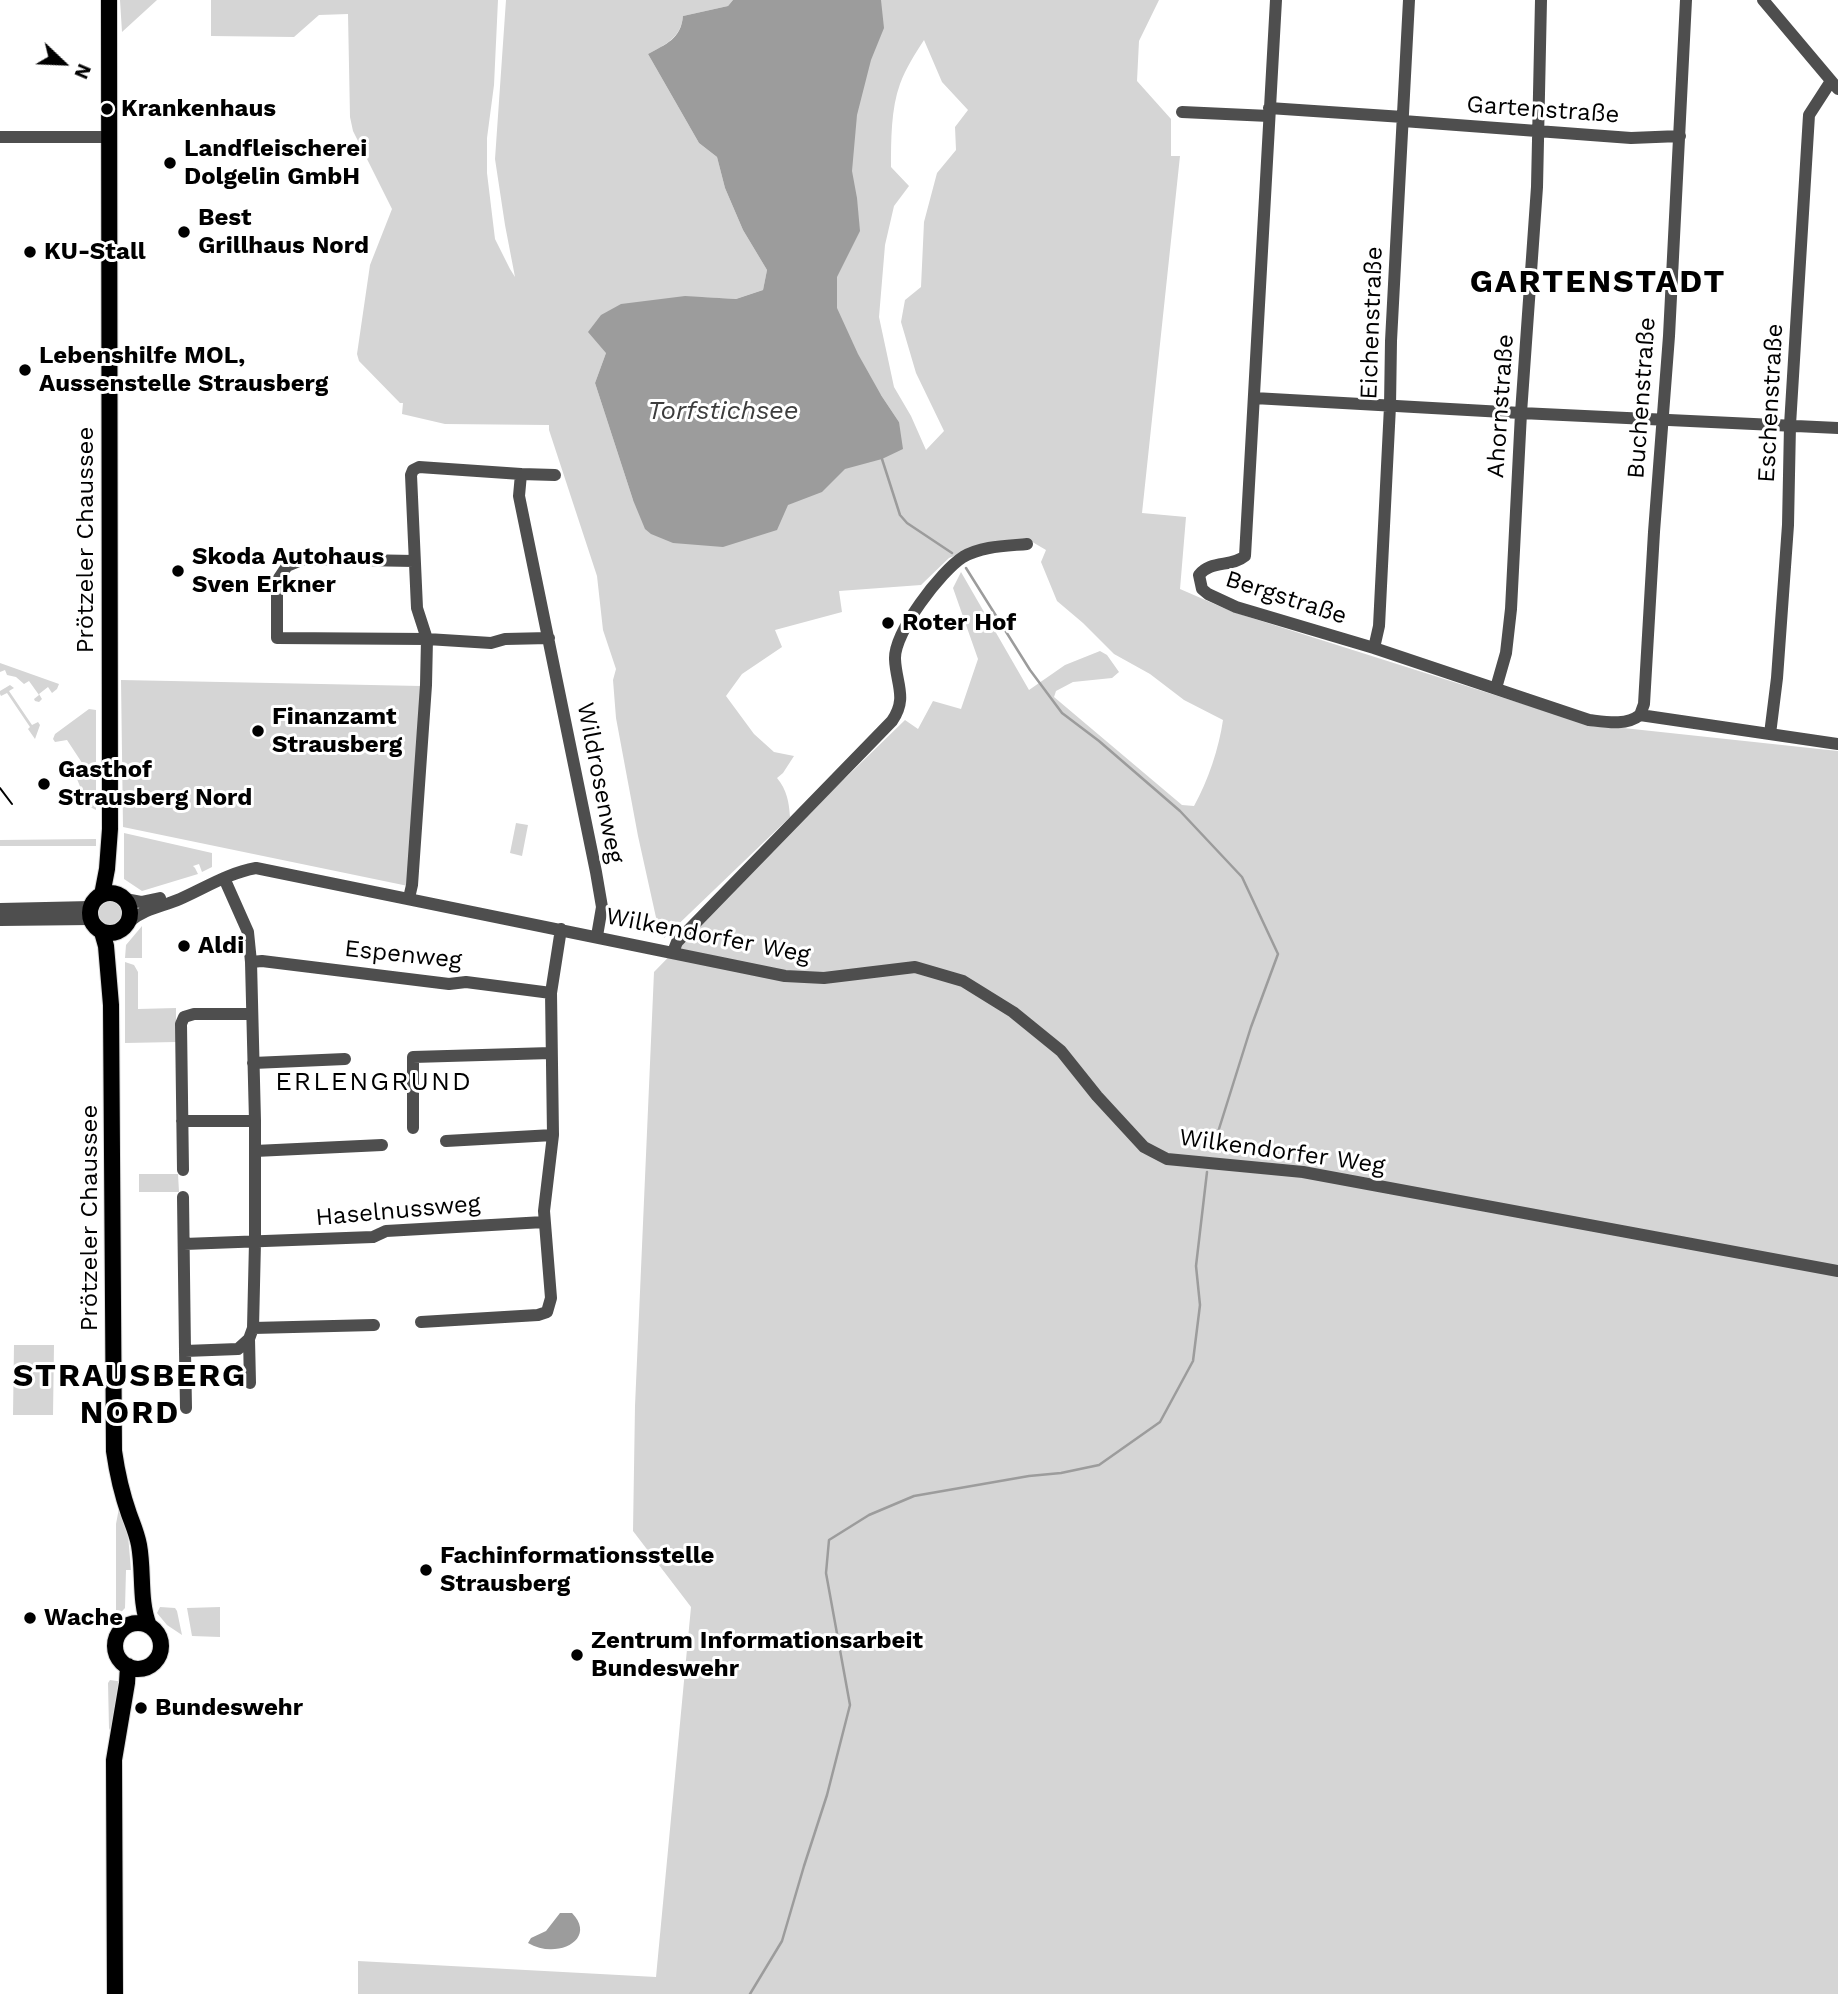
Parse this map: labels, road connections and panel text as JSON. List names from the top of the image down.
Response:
{
  "streets": {
    "main road": ["Prötzeler Chaussee"],
    "street": [
      "Gartenstraße",
      "Eichenstraße",
      "Buchenstraße",
      "Eschenstraße",
      "Ahornstraße",
      "Bergstraße",
      "Wildrosenweg",
      "Wilkendorfer Weg",
      "Espenweg",
      "Haselnussweg"
    ]
  },
  "crossings": [
    ["Gartenstraße", "Eichenstraße"],
    ["Gartenstraße", "Buchenstraße"],
    ["Gartenstraße", "Ahornstraße"],
    ["Gartenstraße", "Bergstraße"],
    ["Eichenstraße", "Bergstraße"],
    ["Buchenstraße", "Bergstraße"],
    ["Eschenstraße", "Bergstraße"],
    ["Ahornstraße", "Bergstraße"],
    ["Prötzeler Chaussee", "Wilkendorfer Weg"],
    ["Wildrosenweg", "Wilkendorfer Weg"]
  ],
  "districts": ["GARTENSTADT", "ERLENGRUND", "STRAUSBERG NORD"],
  "water": ["Torfstichsee"],
  "places": [
    "Krankenhaus",
    "Landfleischerei Dolgelin GmbH",
    "Best Grillhaus Nord",
    "KU-Stall",
    "Lebenshilfe MOL, Aussenstelle Strausberg",
    "Skoda Autohaus Sven Erkner",
    "Roter Hof",
    "Finanzamt Strausberg",
    "Gasthof Strausberg Nord",
    "Aldi",
    "Fachinformationsstelle Strausberg",
    "Wache",
    "Zentrum Informationsarbeit Bundeswehr",
    "Bundeswehr"
  ],
  "north": "bottom right"
}
